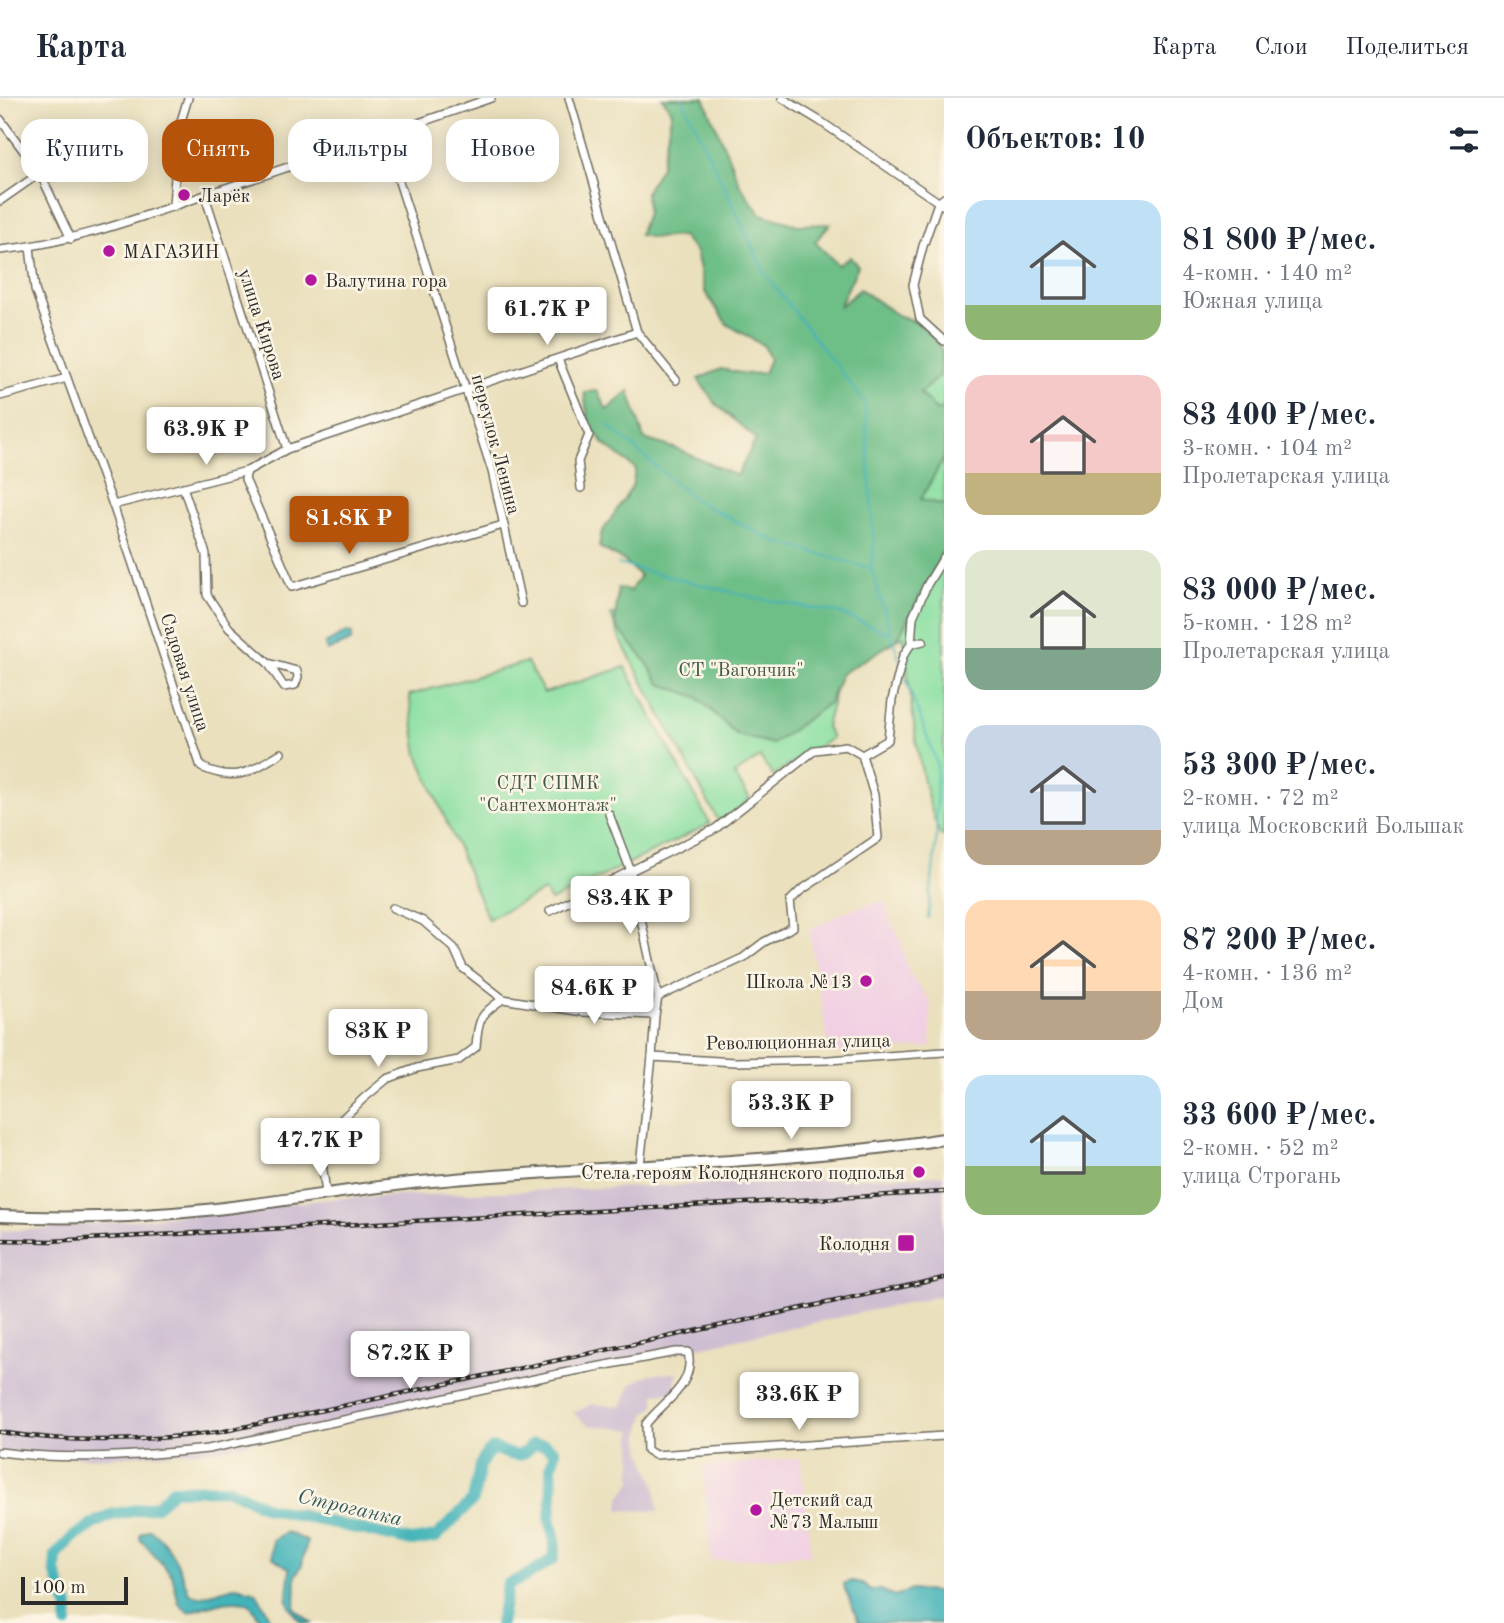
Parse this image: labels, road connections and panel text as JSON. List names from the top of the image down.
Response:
{
  "streets": {
    "street": [
      "улица Кирова",
      "переулок Ленина",
      "Садовая улица",
      "Революционная улица"
    ]
  },
  "water": ["Строганка"],
  "parks": ["СТ \"Вагончик\"", "СДТ СПМК \"Сантехмонтаж\""],
  "places": {
    "other": [
      "Ларёк",
      "МАГАЗИН",
      "Валутина гора",
      "Школа №13",
      "Стела героям Колоднянского подполья",
      "Детский сад №73 Малыш"
    ],
    "transit": ["Колодня"]
  },
  "scale_bar": "100 m",
  "page": {
    "header": "Карта",
    "nav": ["Карта", "Слои", "Поделиться"],
    "heading": "Объектов: 10",
    "chip": [
      "Купить",
      "Снять",
      "Фильтры",
      "Новое"
    ],
    "list": [
      {
        "name": "81 800 ₽/мес.",
        "note": "4-комн. · 140 m² · Южная улица"
      },
      {
        "name": "83 400 ₽/мес.",
        "note": "3-комн. · 104 m² · Пролетарская улица"
      },
      {
        "name": "83 000 ₽/мес.",
        "note": "5-комн. · 128 m² · Пролетарская улица"
      },
      {
        "name": "53 300 ₽/мес.",
        "note": "2-комн. · 72 m² · улица Московский Большак"
      },
      {
        "name": "87 200 ₽/мес.",
        "note": "4-комн. · 136 m² · Дом"
      },
      {
        "name": "33 600 ₽/мес.",
        "note": "2-комн. · 52 m² · улица Строгань"
      }
    ],
    "price": [
      "61.7K ₽",
      "63.9K ₽",
      "81.8K ₽",
      "83.4K ₽",
      "84.6K ₽",
      "83K ₽",
      "53.3K ₽",
      "47.7K ₽",
      "87.2K ₽",
      "33.6K ₽"
    ],
    "scale": "100 m"
  }
}
